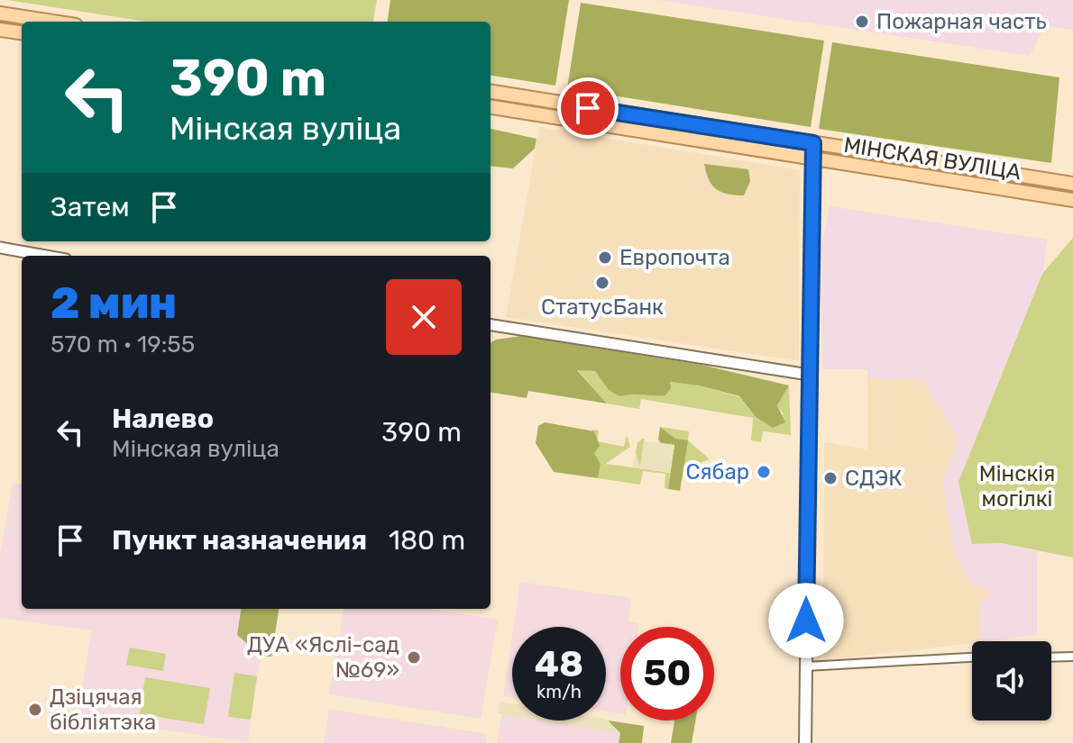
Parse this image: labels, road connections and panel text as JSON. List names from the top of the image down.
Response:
{
  "streets": {
    "main road": ["МІНСКАЯ ВУЛІЦА"]
  },
  "parks": ["Мінскія могілкі"],
  "places": [
    "Пожарная часть",
    "Европочта",
    "СтатусБанк",
    "Сябар",
    "СДЭК",
    "ДУА «Яслі-сад №69»",
    "Дзіцячая бібліятэка"
  ],
  "page": {
    "turn": ["390 m", "Мінская вуліца"],
    "then": "Затем",
    "heading": ["2 мин", "570 m · 19:55"],
    "list": [
      {
        "name": "Налево",
        "note": "Мінская вуліца",
        "value": "390 m"
      },
      {
        "name": "Пункт назначения",
        "value": "180 m"
      }
    ],
    "speed": "48 km/h",
    "limit": "50"
  }
}
